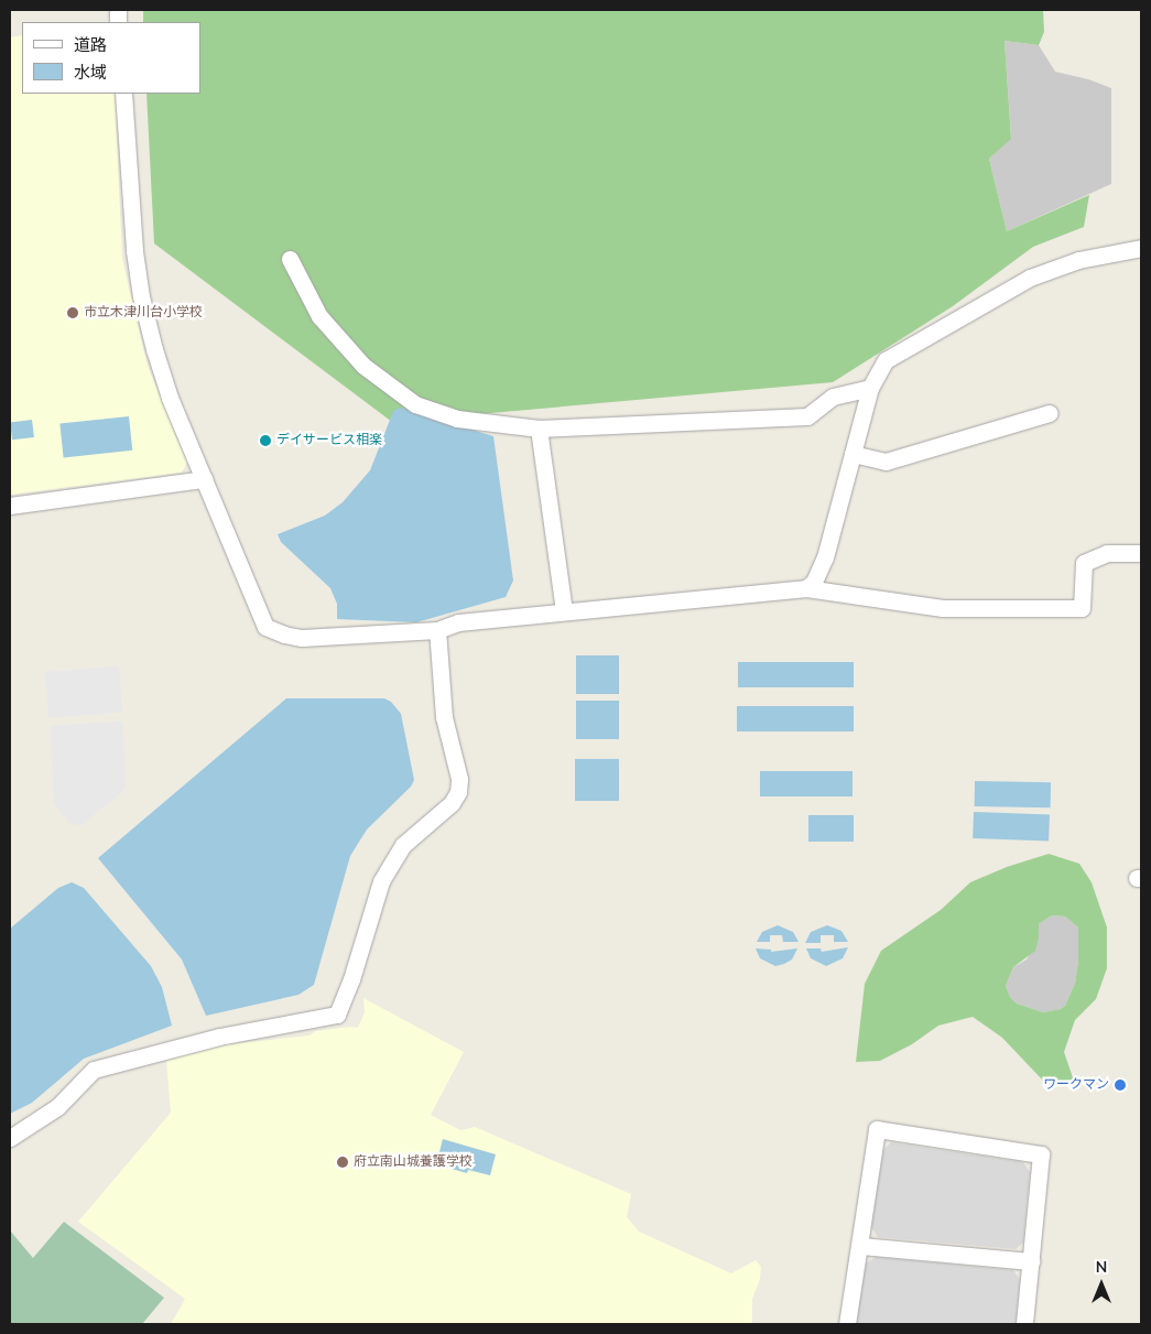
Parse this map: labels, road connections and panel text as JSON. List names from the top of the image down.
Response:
{
  "places": [
    "市立木津川台小学校",
    "デイサービス相楽",
    "ワークマン",
    "府立南山城養護学校"
  ],
  "legend": ["道路", "水域"],
  "north": "top"
}
